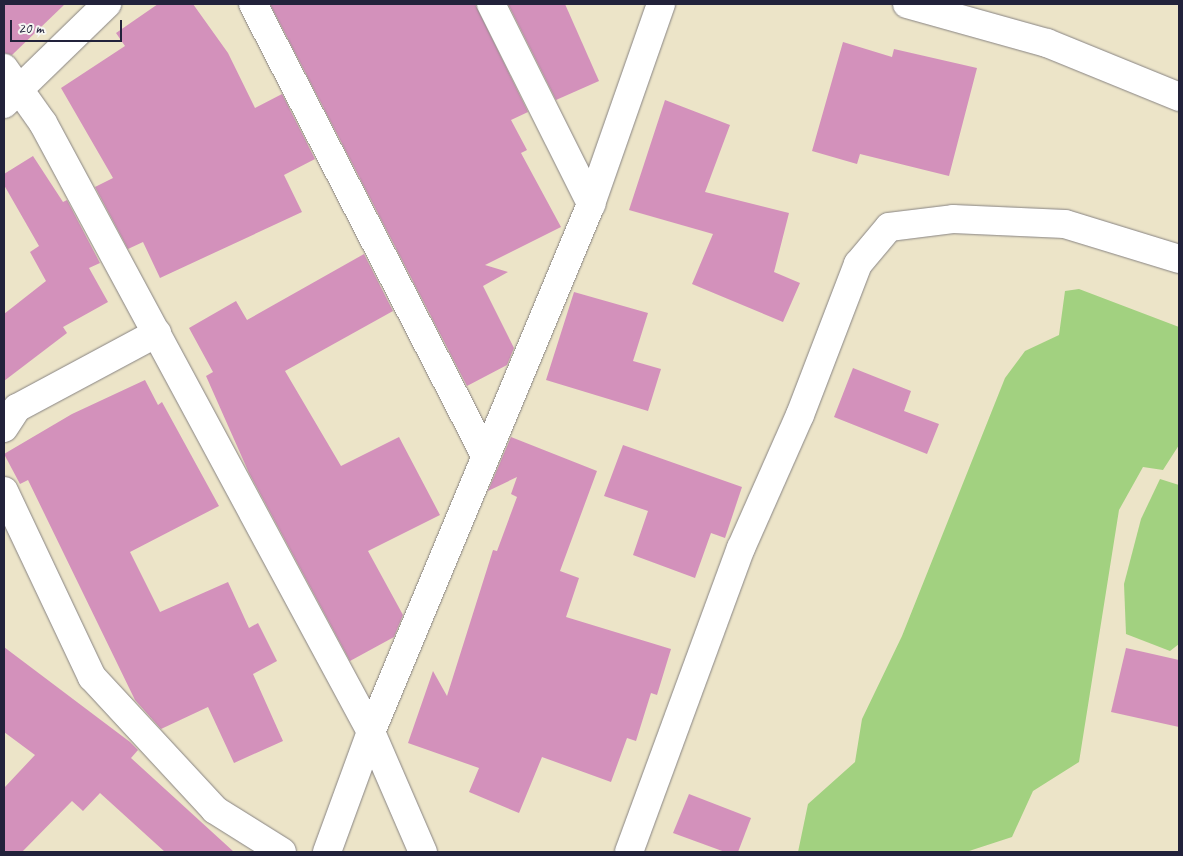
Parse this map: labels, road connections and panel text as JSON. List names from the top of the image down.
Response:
{
  "scale_bar": "20 m"
}
